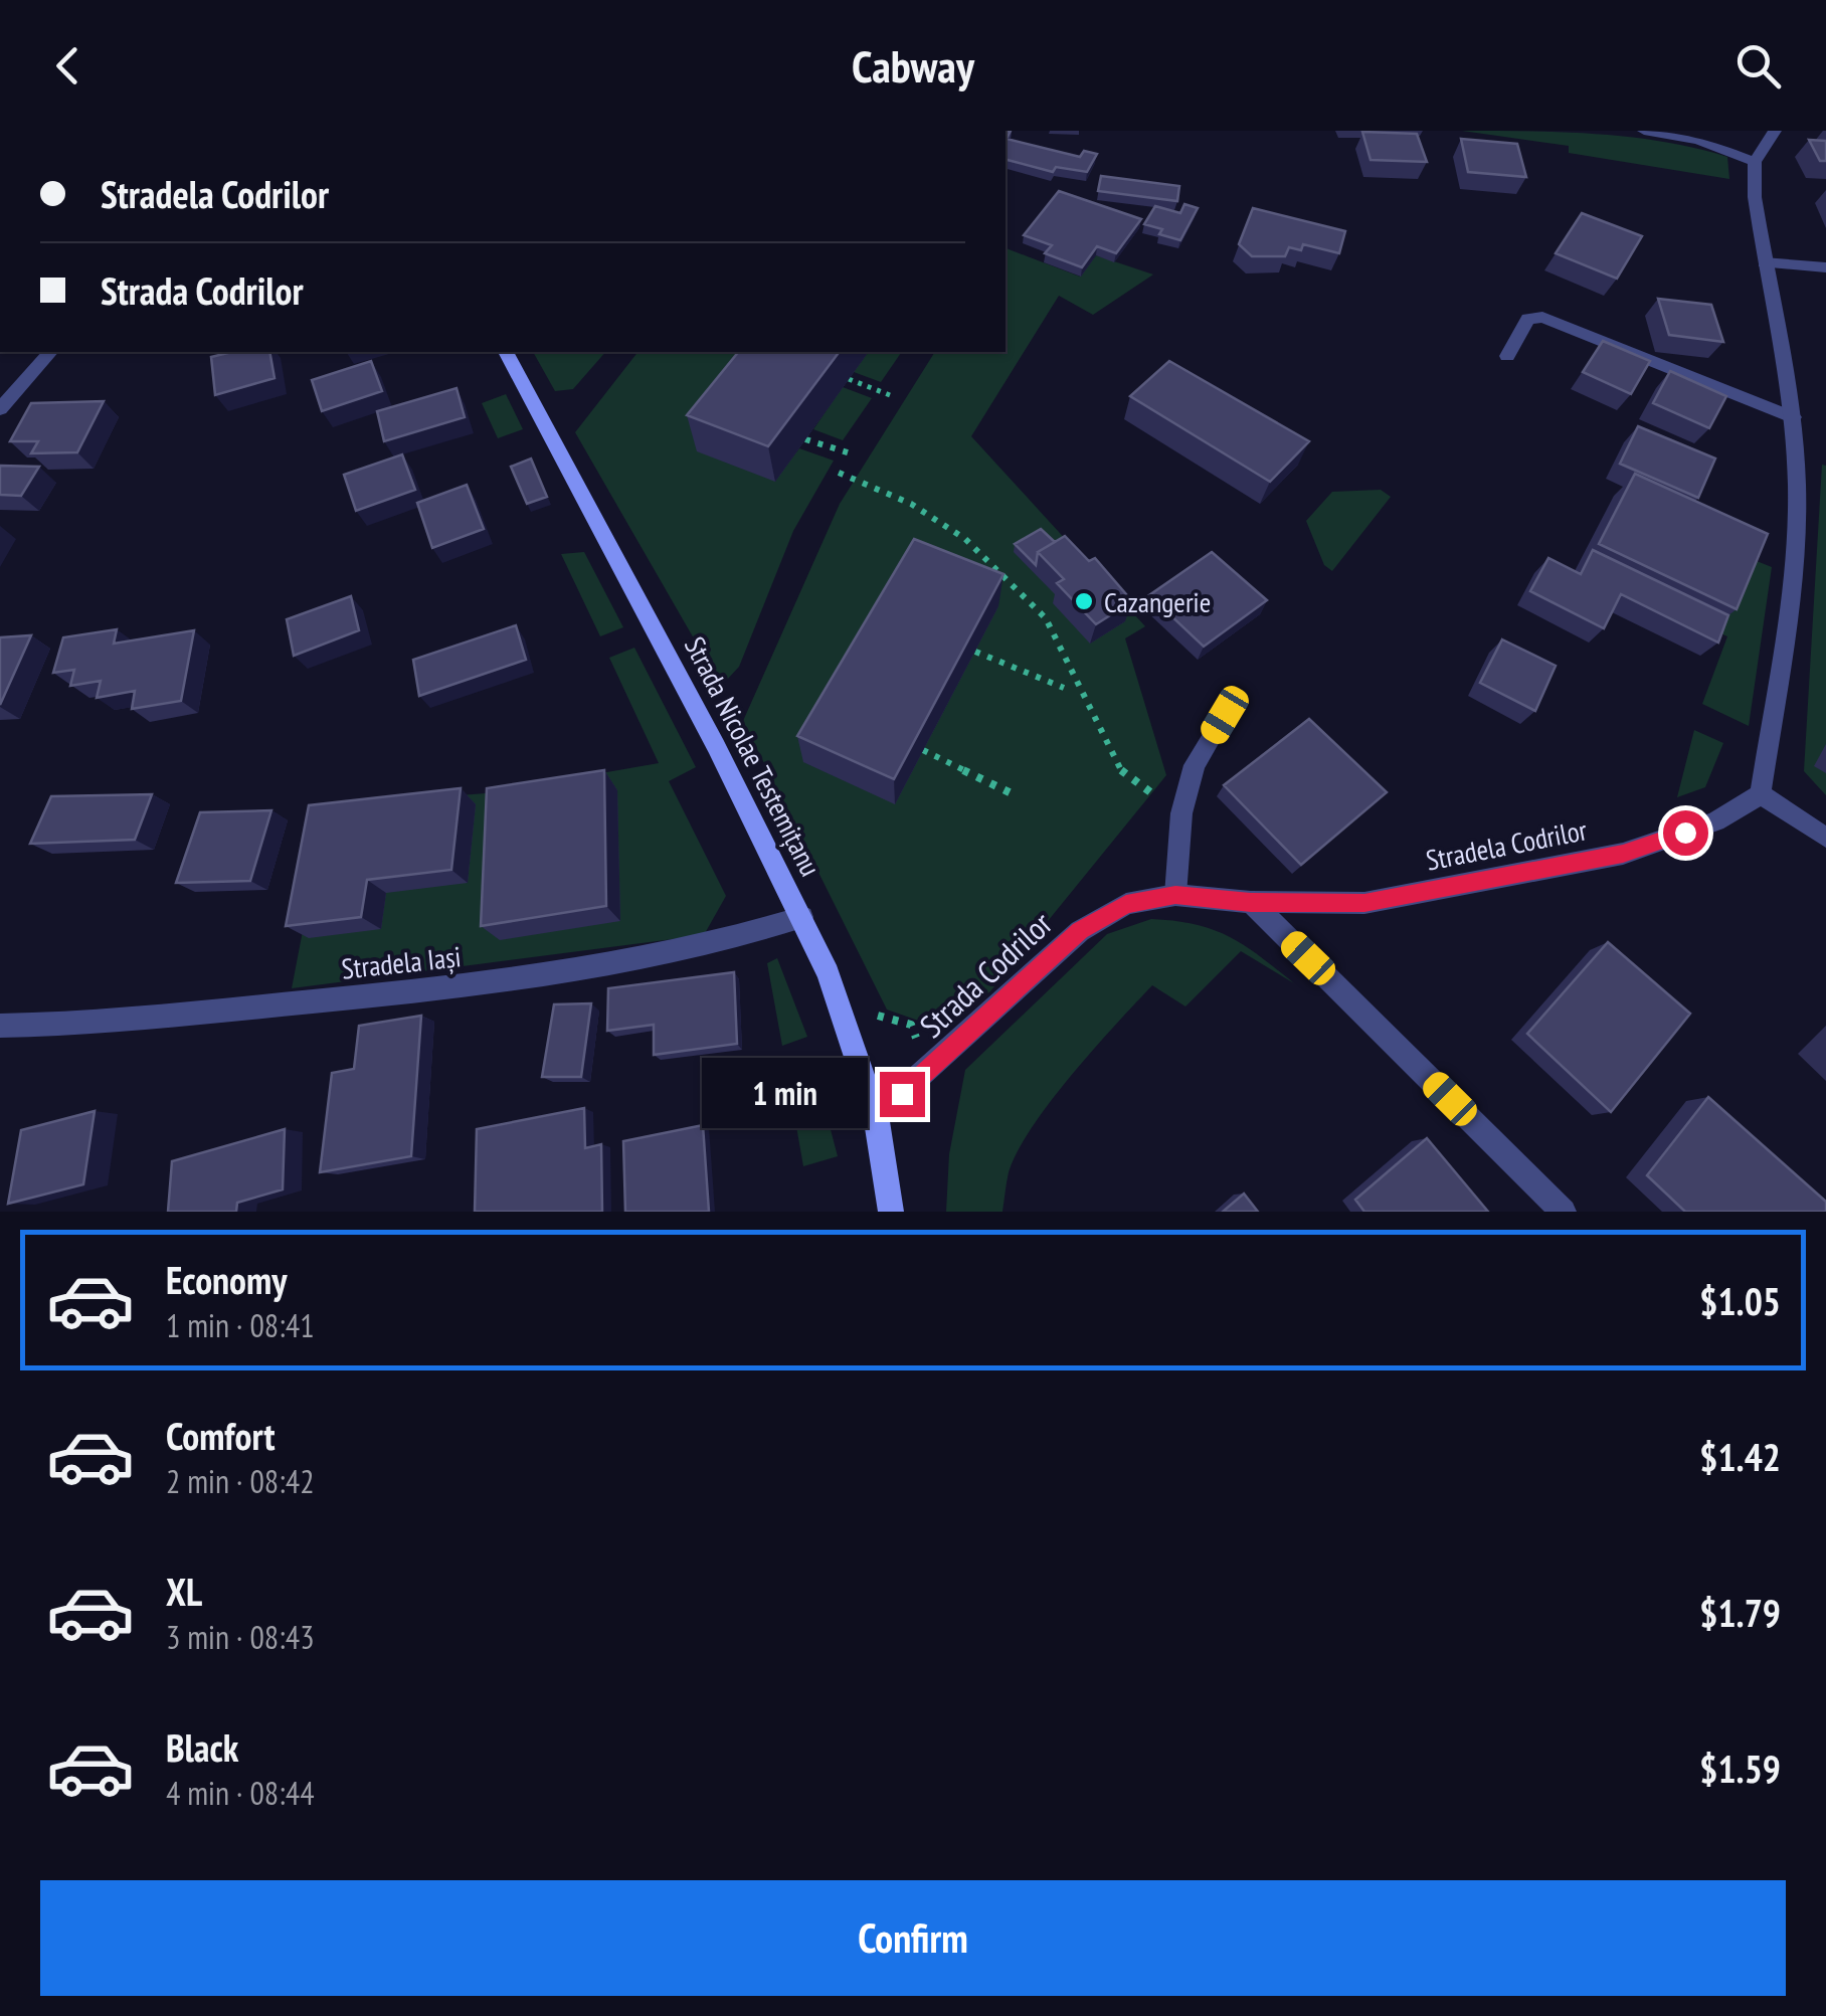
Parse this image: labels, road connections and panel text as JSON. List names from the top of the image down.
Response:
{
  "streets": {
    "street": [
      "Strada Nicolae Testemițanu",
      "Stradela Codrilor",
      "Stradela Iași",
      "Strada Codrilor"
    ]
  },
  "crossings": [
    ["Strada Nicolae Testemițanu", "Stradela Iași"],
    ["Strada Nicolae Testemițanu", "Strada Codrilor"],
    ["Stradela Codrilor", "Strada Codrilor"]
  ],
  "places": ["Cazangerie"],
  "page": {
    "header": "Cabway",
    "banner": ["Stradela Codrilor", "Strada Codrilor"],
    "bubble": "1 min",
    "list": [
      {
        "name": "Economy",
        "note": "1 min · 08:41",
        "value": "$1.05"
      },
      {
        "name": "Comfort",
        "note": "2 min · 08:42",
        "value": "$1.42"
      },
      {
        "name": "XL",
        "note": "3 min · 08:43",
        "value": "$1.79"
      },
      {
        "name": "Black",
        "note": "4 min · 08:44",
        "value": "$1.59"
      }
    ],
    "buttons": "Confirm"
  }
}
